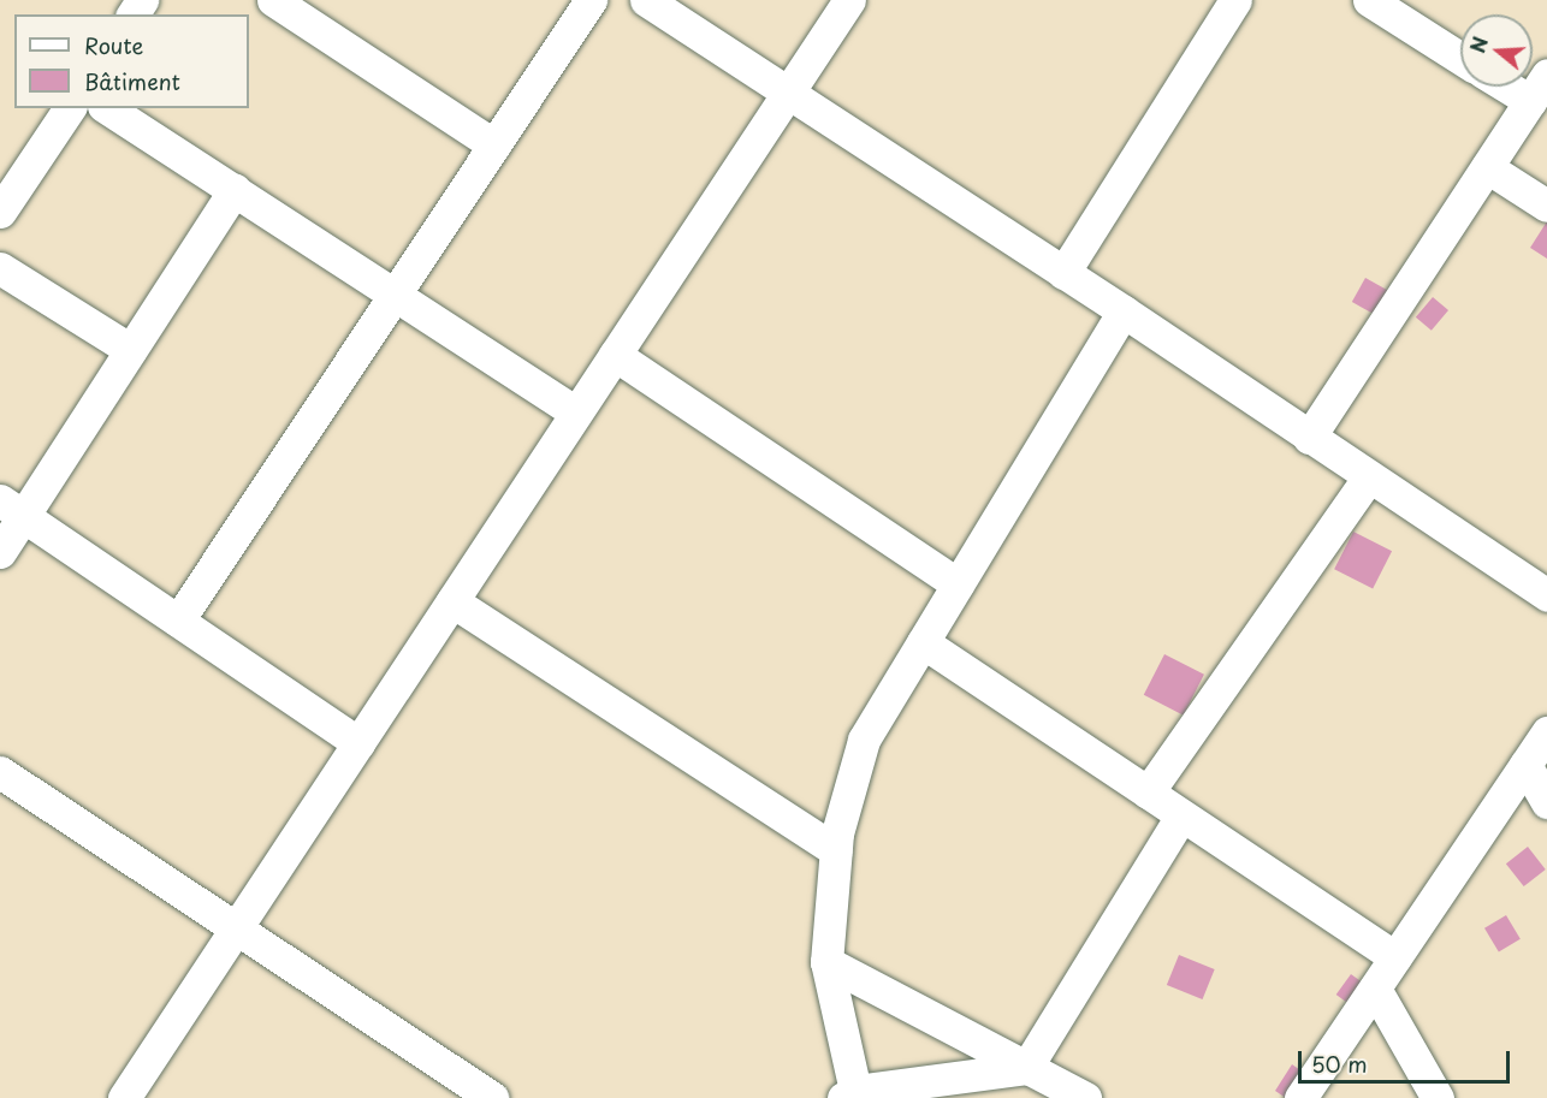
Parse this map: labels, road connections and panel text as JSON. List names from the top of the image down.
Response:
{
  "legend": ["Route", "Bâtiment"],
  "scale_bar": "50 m",
  "north": "left"
}
